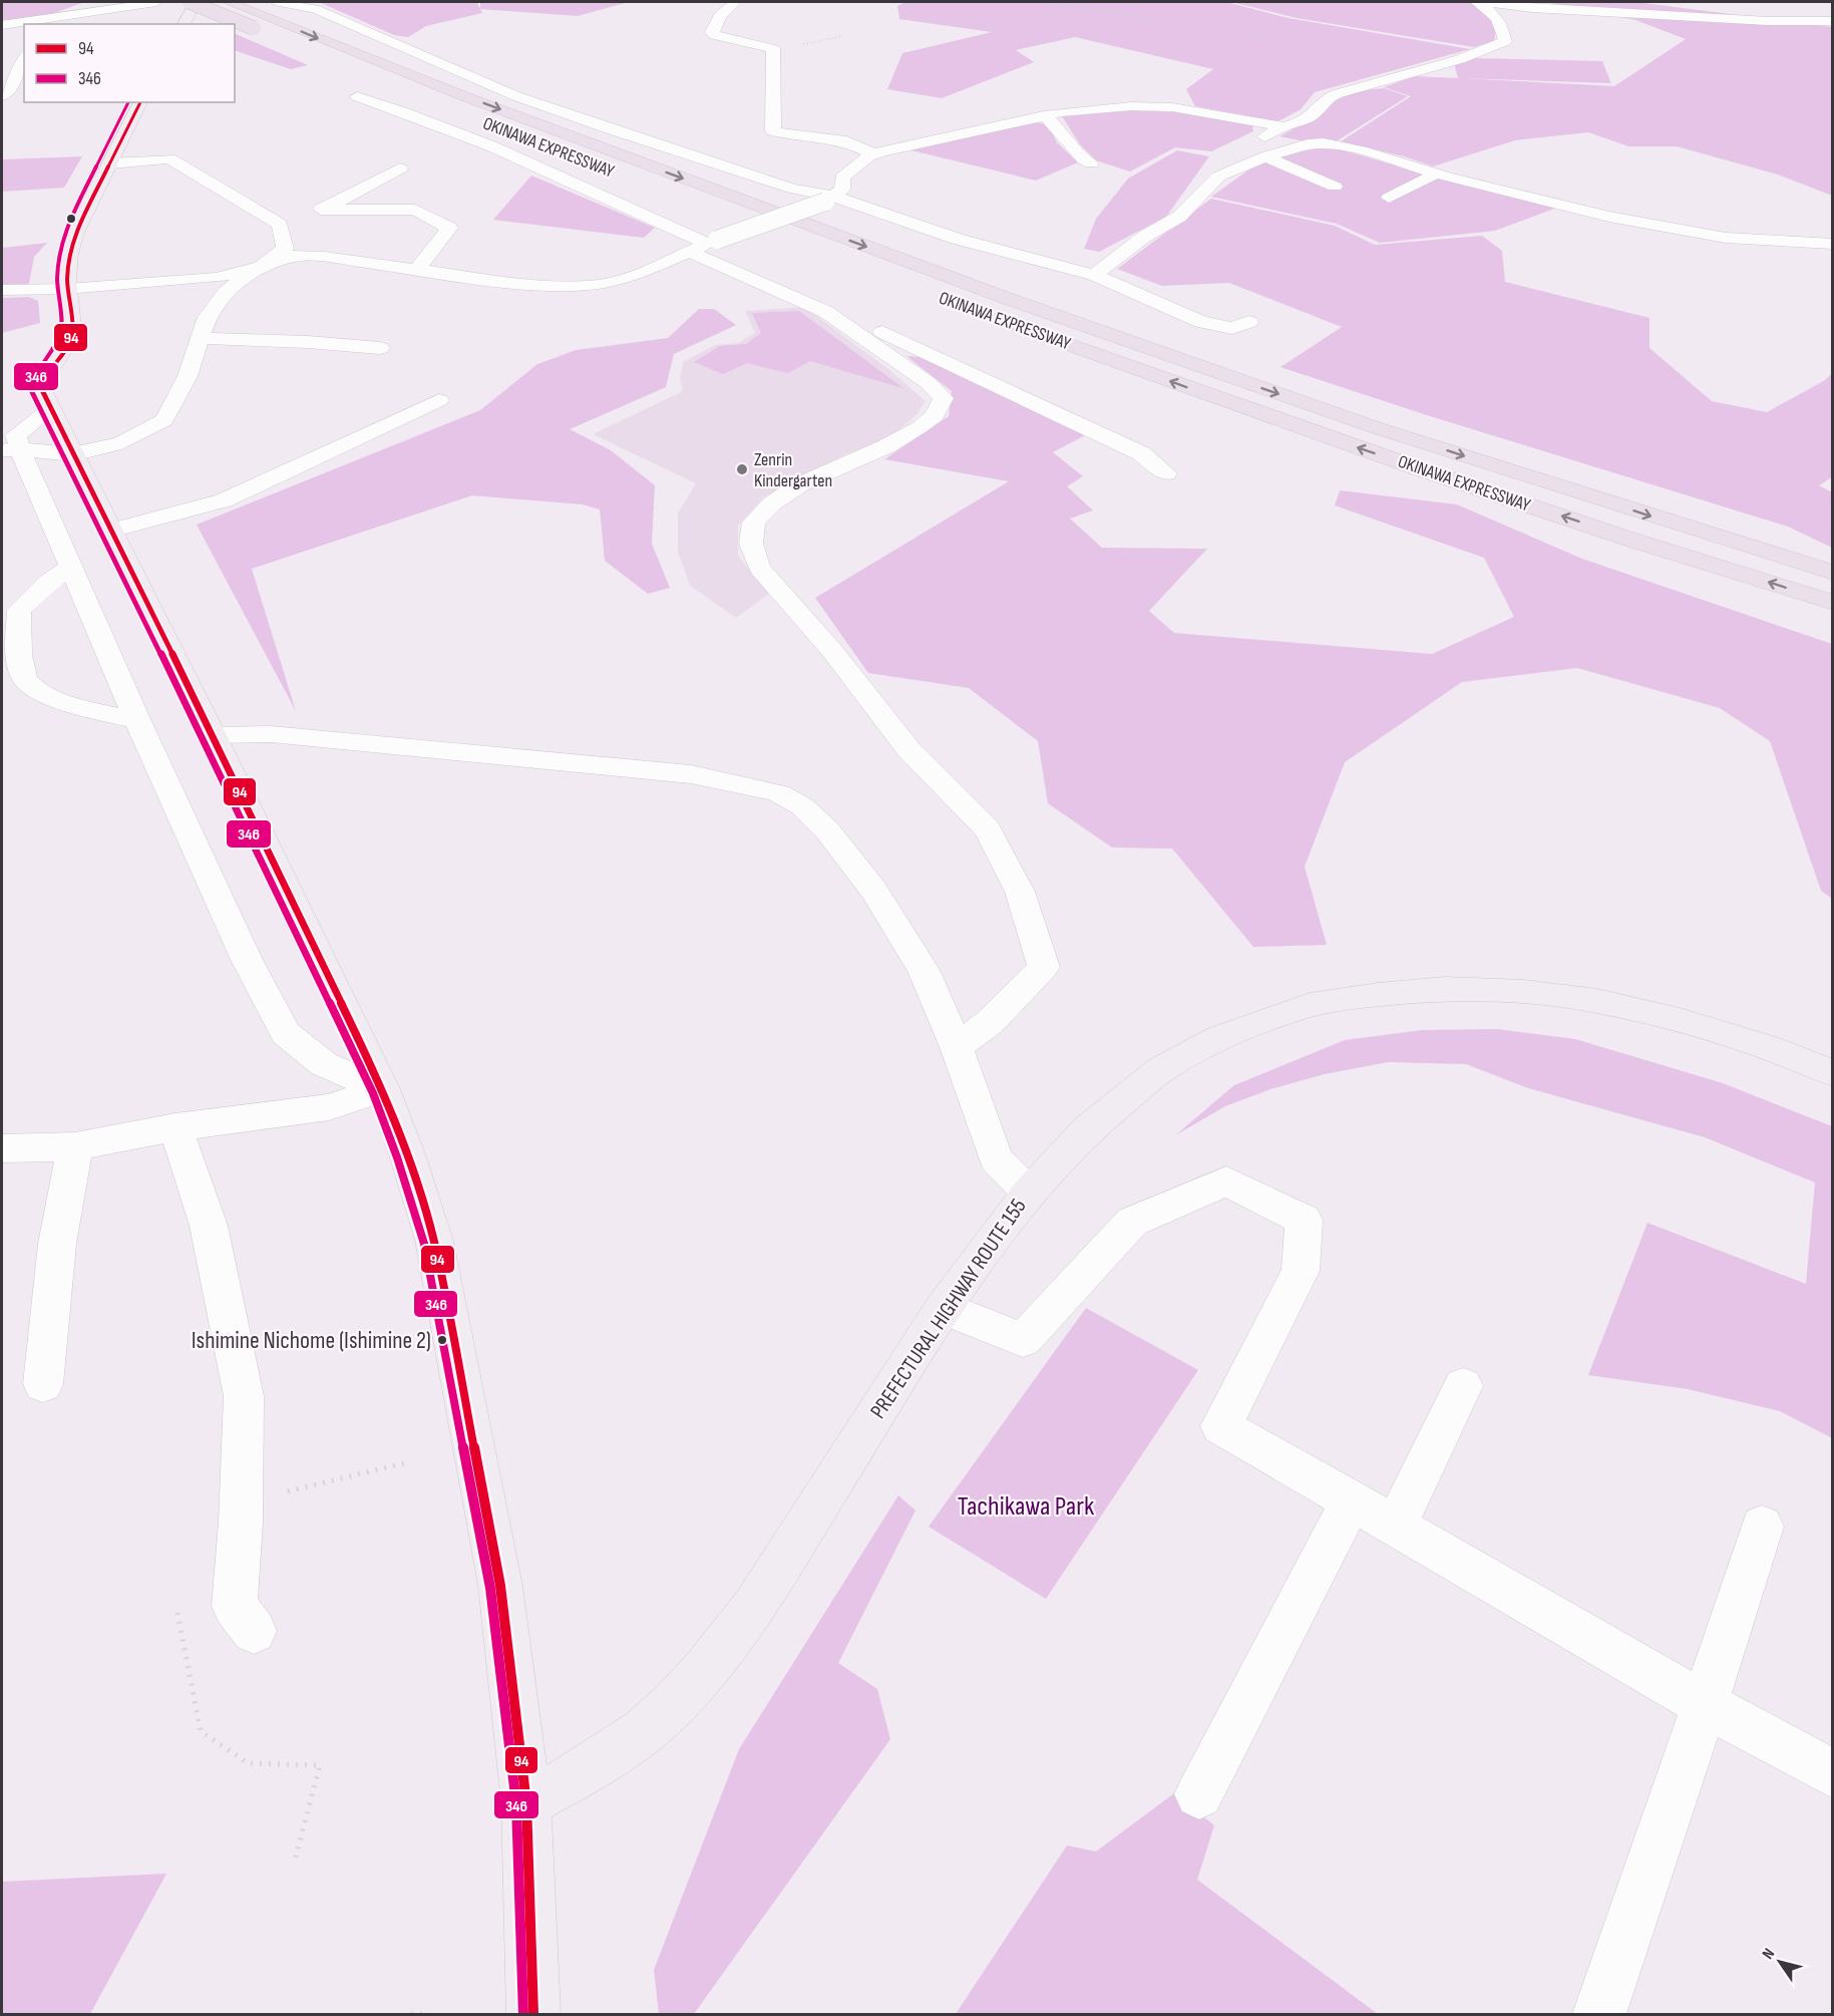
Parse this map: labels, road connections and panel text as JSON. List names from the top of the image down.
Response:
{
  "streets": {
    "highway": ["OKINAWA EXPRESSWAY"],
    "main road": ["PREFECTURAL HIGHWAY ROUTE 155"]
  },
  "parks": ["Tachikawa Park"],
  "places": ["Zenrin Kindergarten", "Ishimine Nichome (Ishimine 2)"],
  "lines": ["transit line 94", "transit line 346"],
  "legend": ["94", "346"],
  "north": "top left"
}
